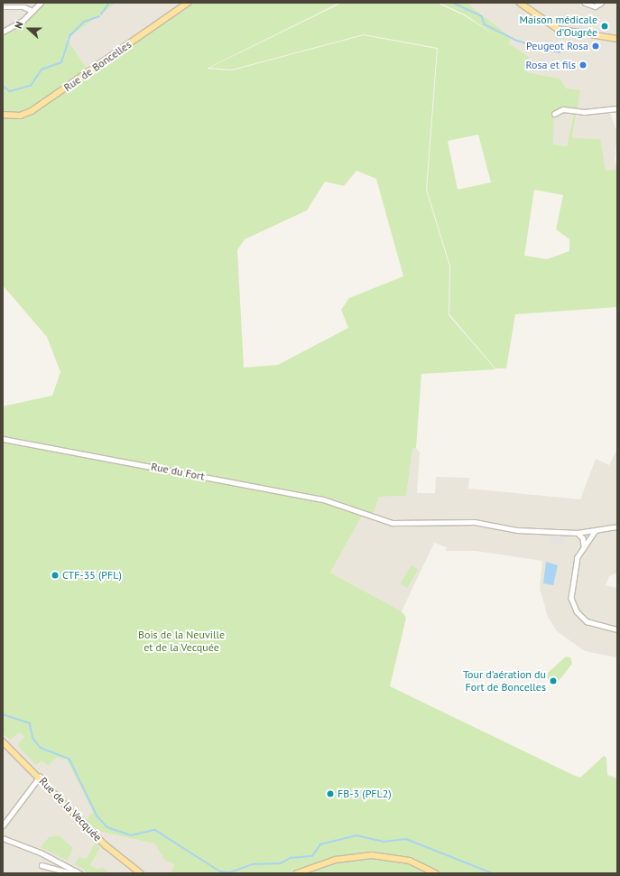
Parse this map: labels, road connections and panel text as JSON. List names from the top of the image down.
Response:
{
  "streets": {
    "main road": ["Rue de Boncelles", "Rue de la Vecquée"],
    "street": ["Rue du Fort"]
  },
  "parks": ["Bois de la Neuville et de la Vecquée"],
  "places": [
    "Maison médicale d'Ougrée",
    "Peugeot Rosa",
    "Rosa et fils",
    "CTF-35 (PFL)",
    "Tour d'aération du Fort de Boncelles",
    "FB-3 (PFL2)"
  ],
  "north": "left"
}
